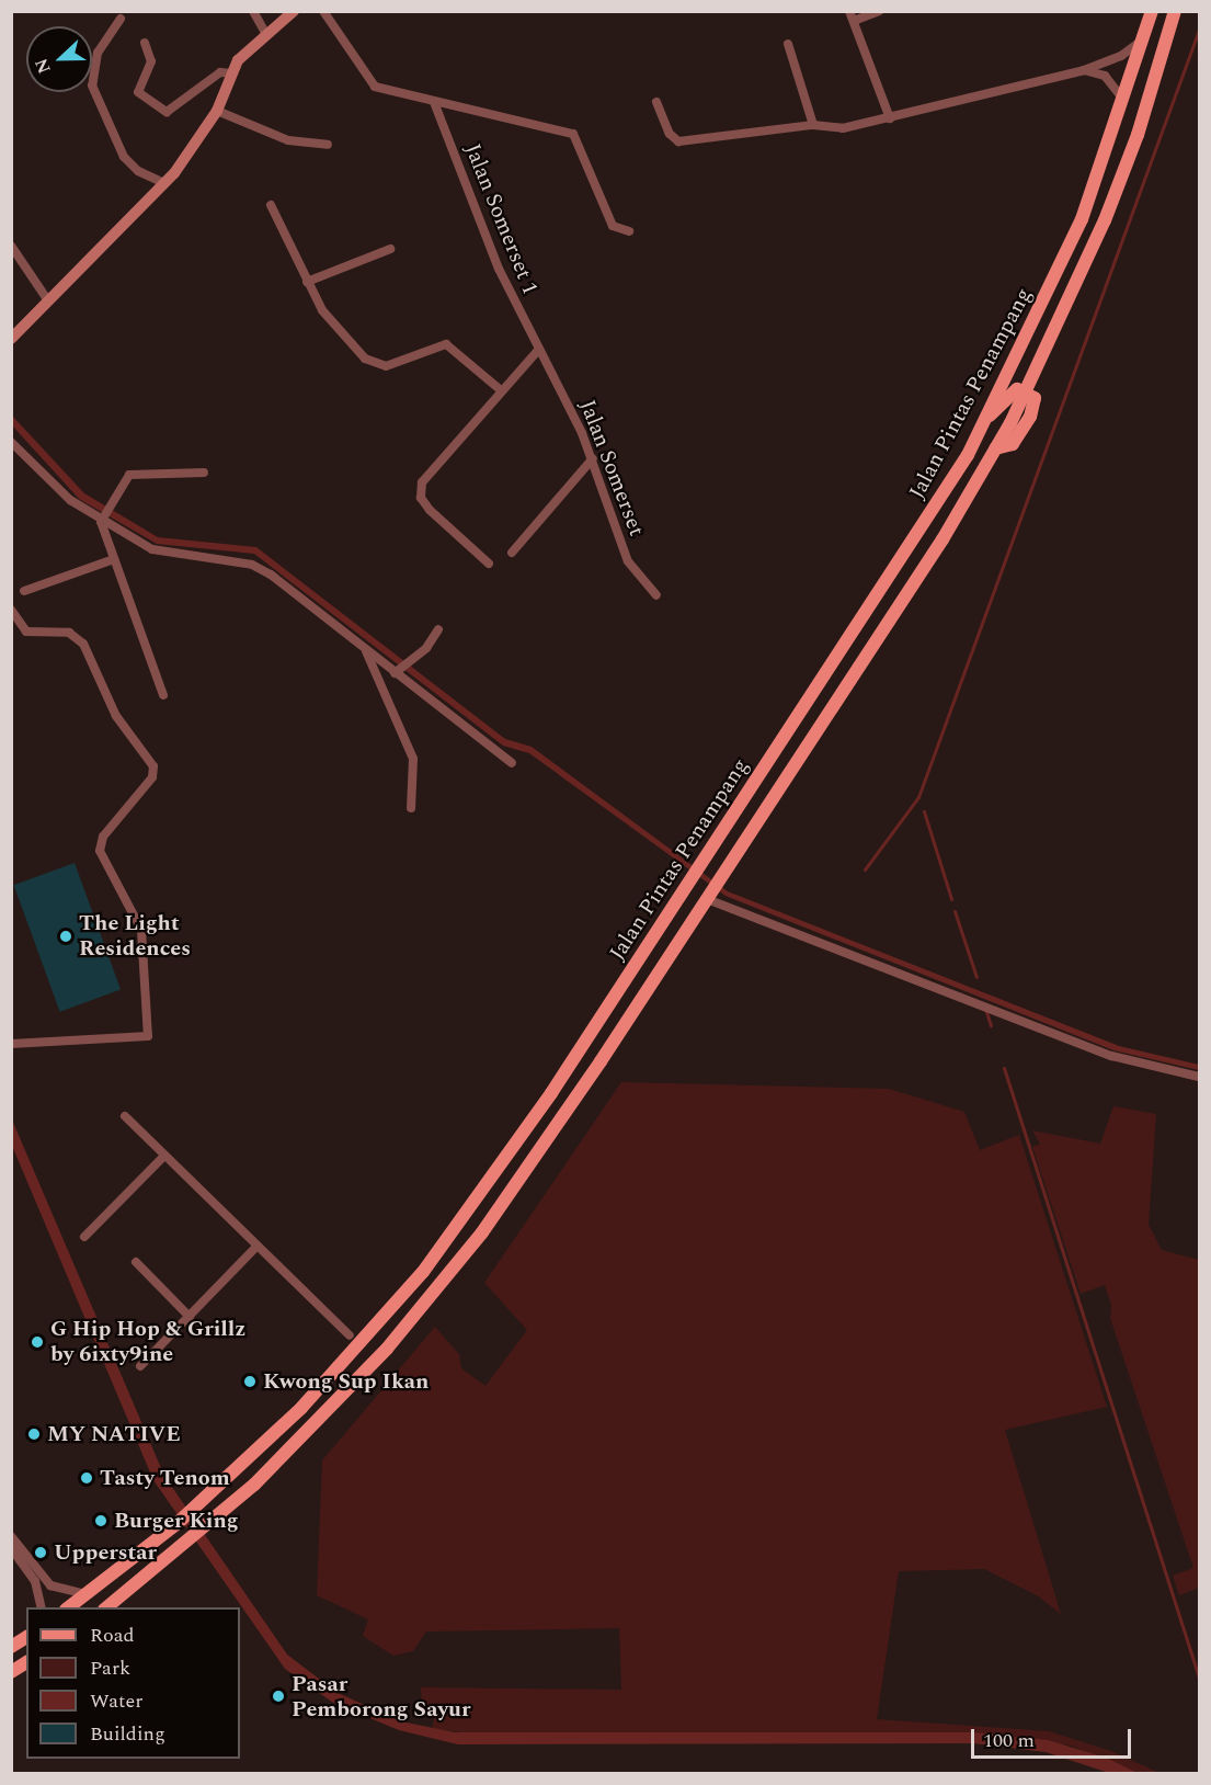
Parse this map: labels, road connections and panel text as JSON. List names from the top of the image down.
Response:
{
  "streets": {
    "main road": ["Jalan Pintas Penampang"],
    "street": ["Jalan Somerset 1", "Jalan Somerset"]
  },
  "crossings": [
    ["Jalan Somerset 1", "Jalan Somerset"]
  ],
  "places": [
    "The Light Residences",
    "G Hip Hop & Grillz by 6ixty9ine",
    "Kwong Sup Ikan",
    "MY NATIVE",
    "Tasty Tenom",
    "Burger King",
    "Upperstar",
    "Pasar Pemborong Sayur"
  ],
  "legend": [
    "Road",
    "Park",
    "Water",
    "Building"
  ],
  "scale_bar": "100 m",
  "north": "left"
}
